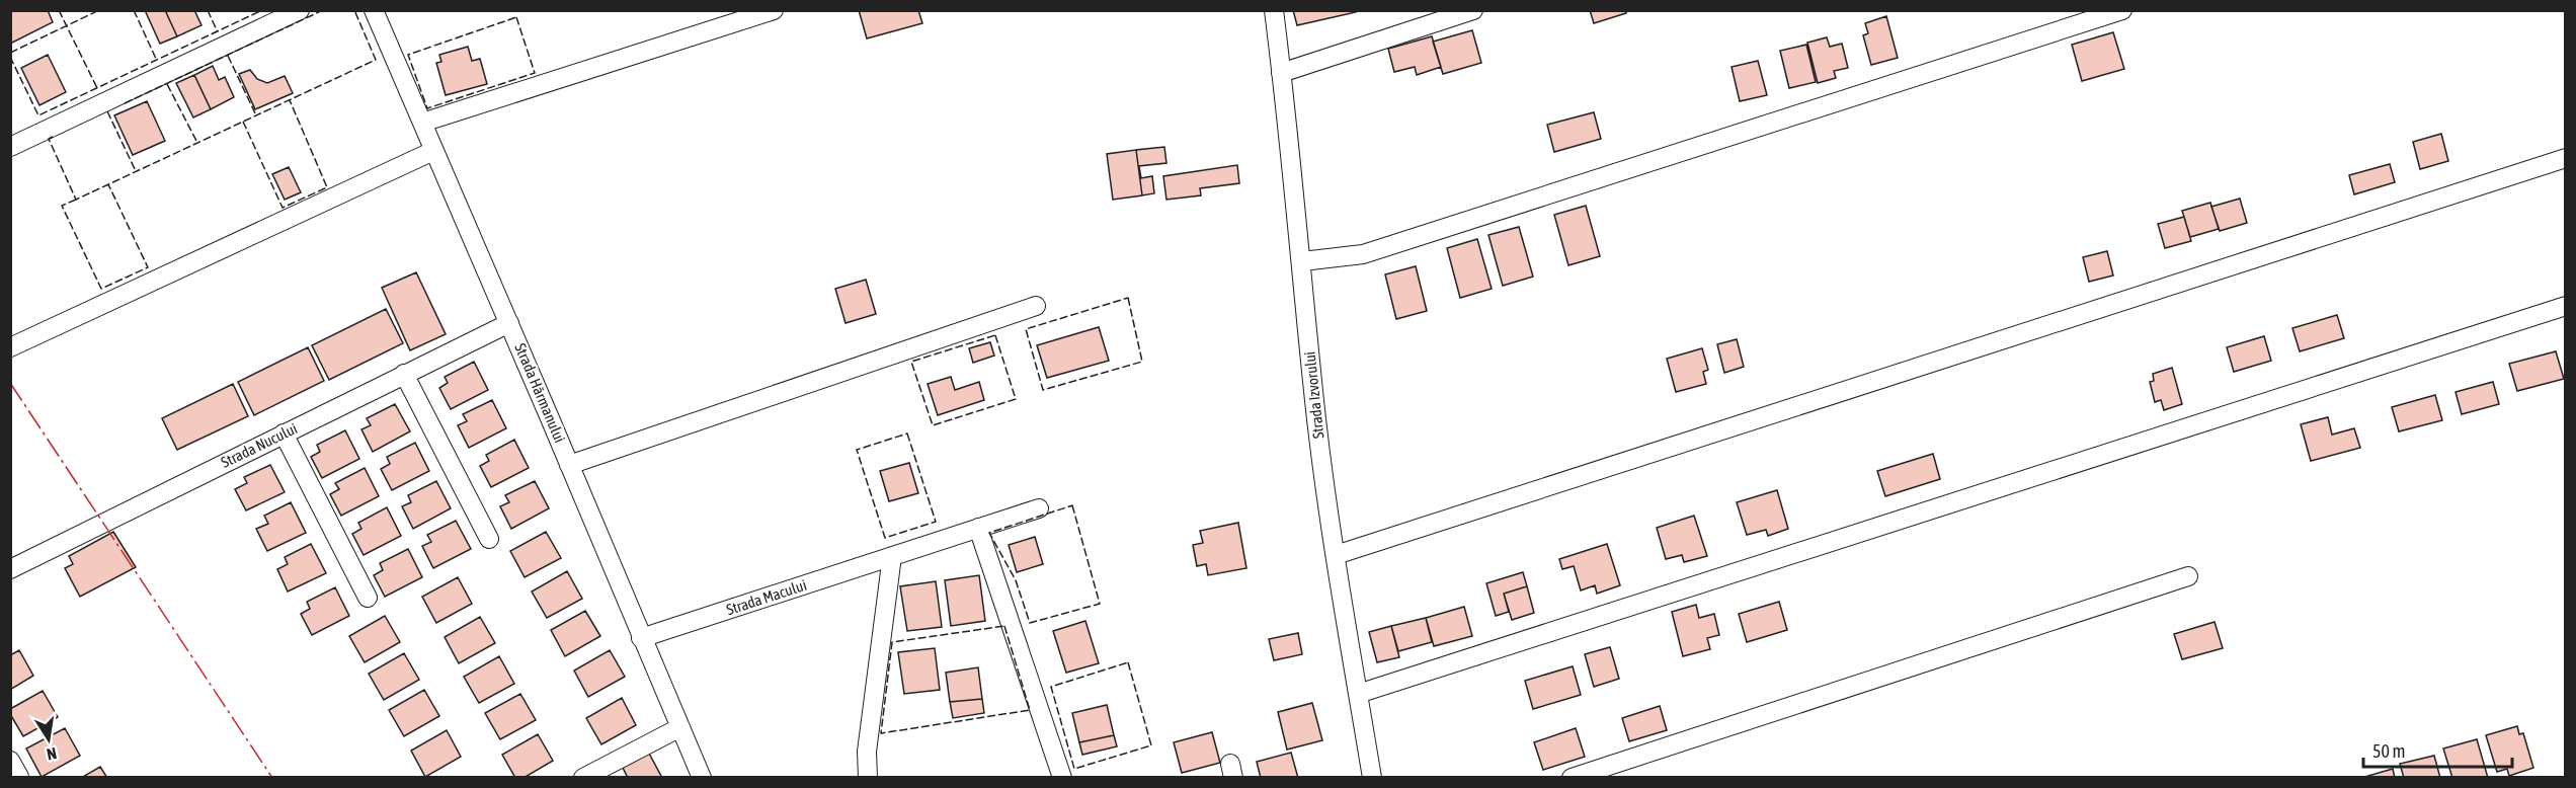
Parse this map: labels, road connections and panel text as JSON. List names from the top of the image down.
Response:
{
  "streets": {
    "street": [
      "Strada Hărmanului",
      "Strada Izvorului",
      "Strada Nucului",
      "Strada Macului"
    ]
  },
  "crossings": [
    ["Strada Hărmanului", "Strada Nucului"],
    ["Strada Hărmanului", "Strada Macului"]
  ],
  "scale_bar": "50 m",
  "north": "bottom"
}
